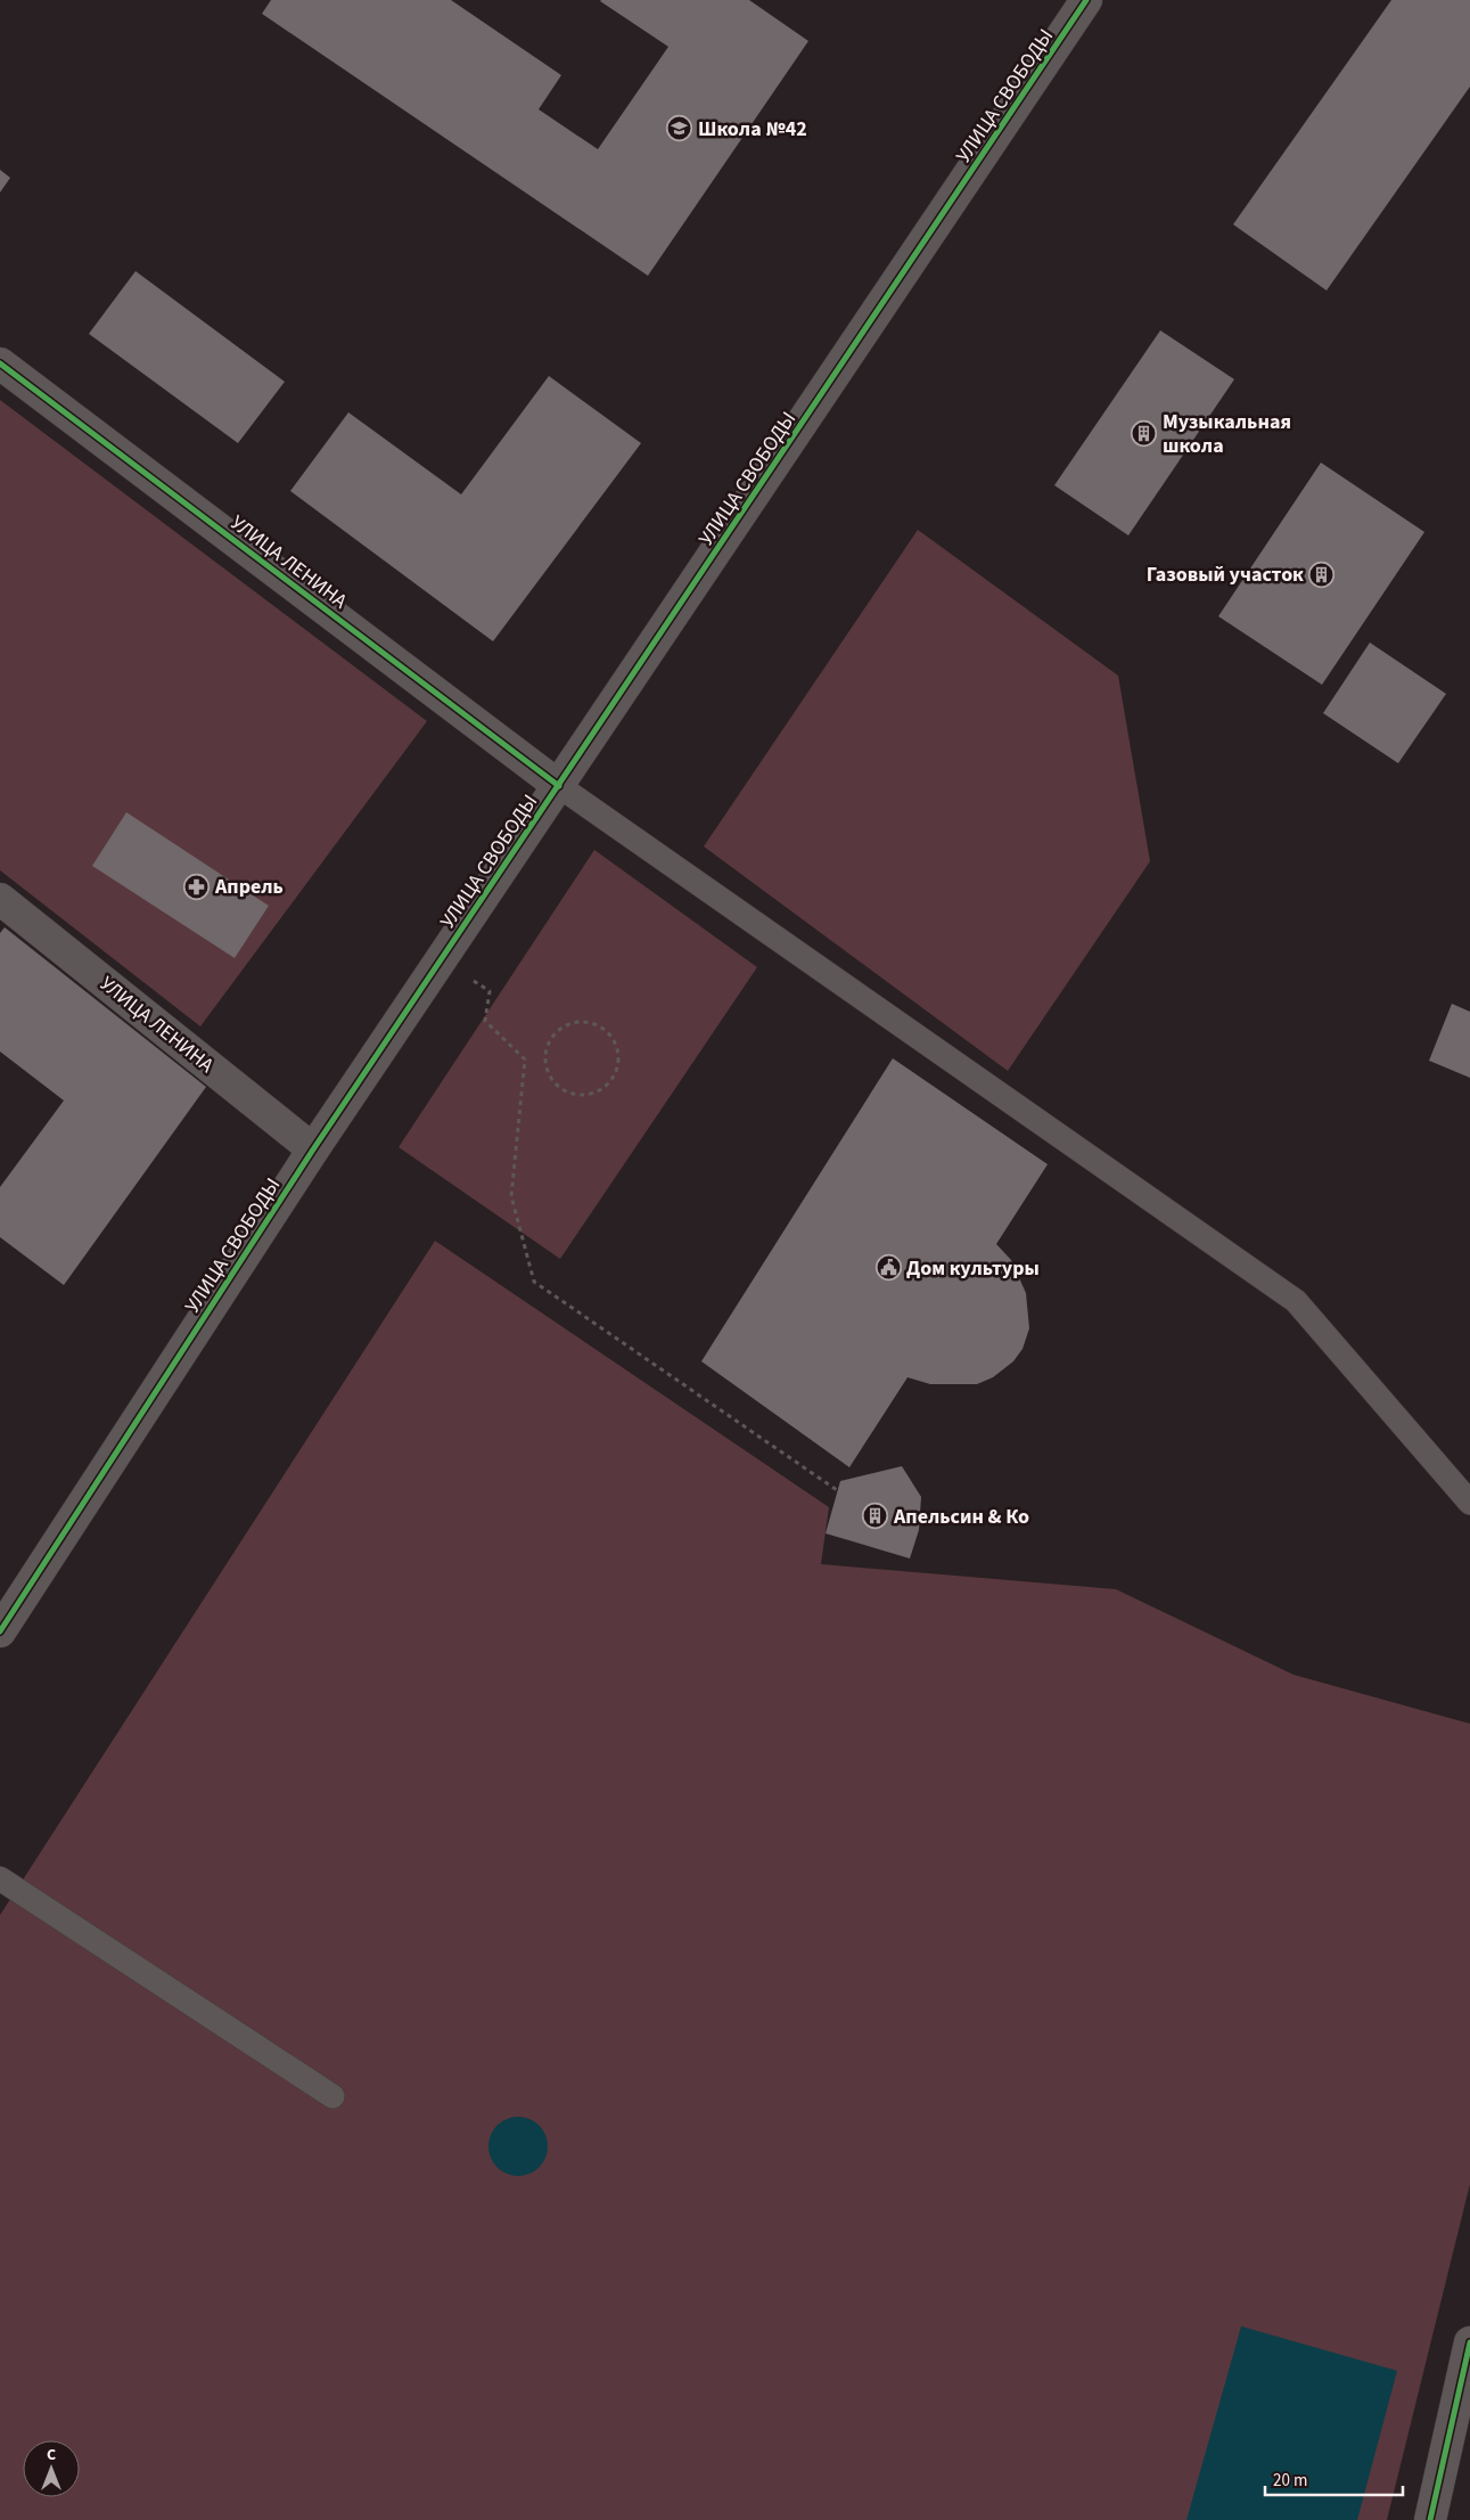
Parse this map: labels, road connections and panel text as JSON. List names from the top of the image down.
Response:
{
  "streets": {
    "street": ["УЛИЦА СВОБОДЫ", "УЛИЦА ЛЕНИНА"]
  },
  "crossings": [
    ["УЛИЦА СВОБОДЫ", "УЛИЦА ЛЕНИНА"]
  ],
  "places": {
    "school or university": ["Школа №42"],
    "building": ["Музыкальная школа", "Газовый участок", "Апельсин & Ко"],
    "pharmacy": ["Апрель"],
    "public building": ["Дом культуры"]
  },
  "scale_bar": "20 m",
  "north": "top"
}
